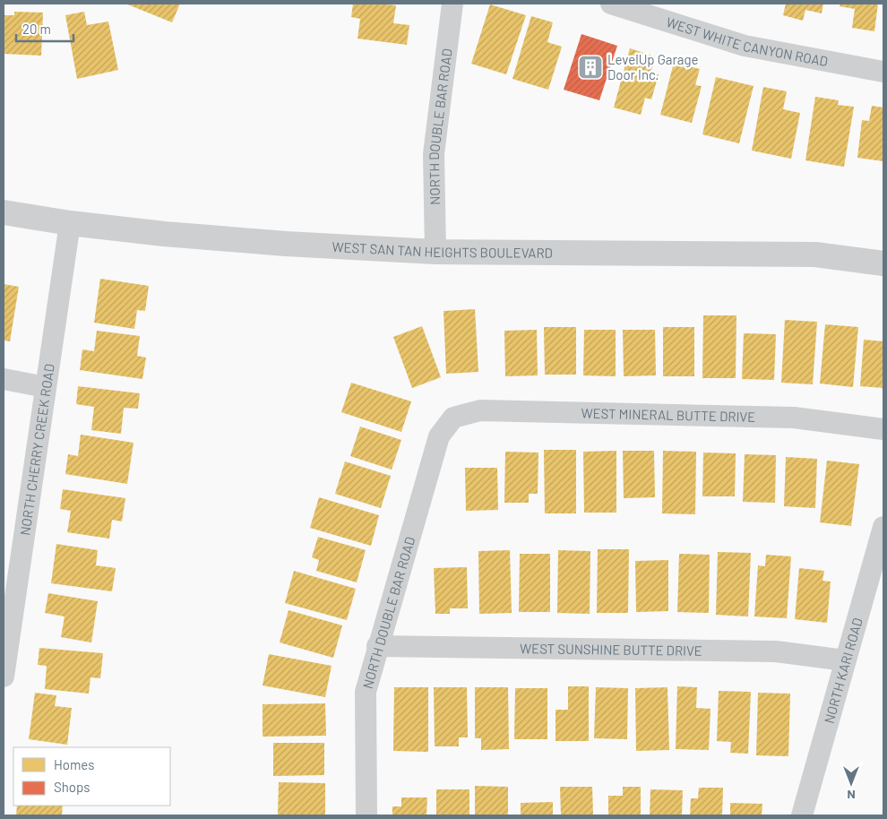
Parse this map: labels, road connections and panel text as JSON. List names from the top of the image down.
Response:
{
  "streets": {
    "street": [
      "WEST WHITE CANYON ROAD",
      "NORTH DOUBLE BAR ROAD",
      "WEST SAN TAN HEIGHTS BOULEVARD",
      "WEST MINERAL BUTTE DRIVE",
      "NORTH CHERRY CREEK ROAD",
      "WEST SUNSHINE BUTTE DRIVE",
      "NORTH KARI ROAD"
    ]
  },
  "crossings": [
    ["NORTH DOUBLE BAR ROAD", "WEST SAN TAN HEIGHTS BOULEVARD"],
    ["NORTH DOUBLE BAR ROAD", "WEST MINERAL BUTTE DRIVE"],
    ["NORTH DOUBLE BAR ROAD", "WEST SUNSHINE BUTTE DRIVE"],
    ["WEST SAN TAN HEIGHTS BOULEVARD", "NORTH CHERRY CREEK ROAD"],
    ["WEST SUNSHINE BUTTE DRIVE", "NORTH KARI ROAD"]
  ],
  "places": {
    "building": ["LevelUp Garage Door Inc."]
  },
  "legend": ["Homes", "Shops"],
  "scale_bar": "20 m",
  "north": "bottom"
}
